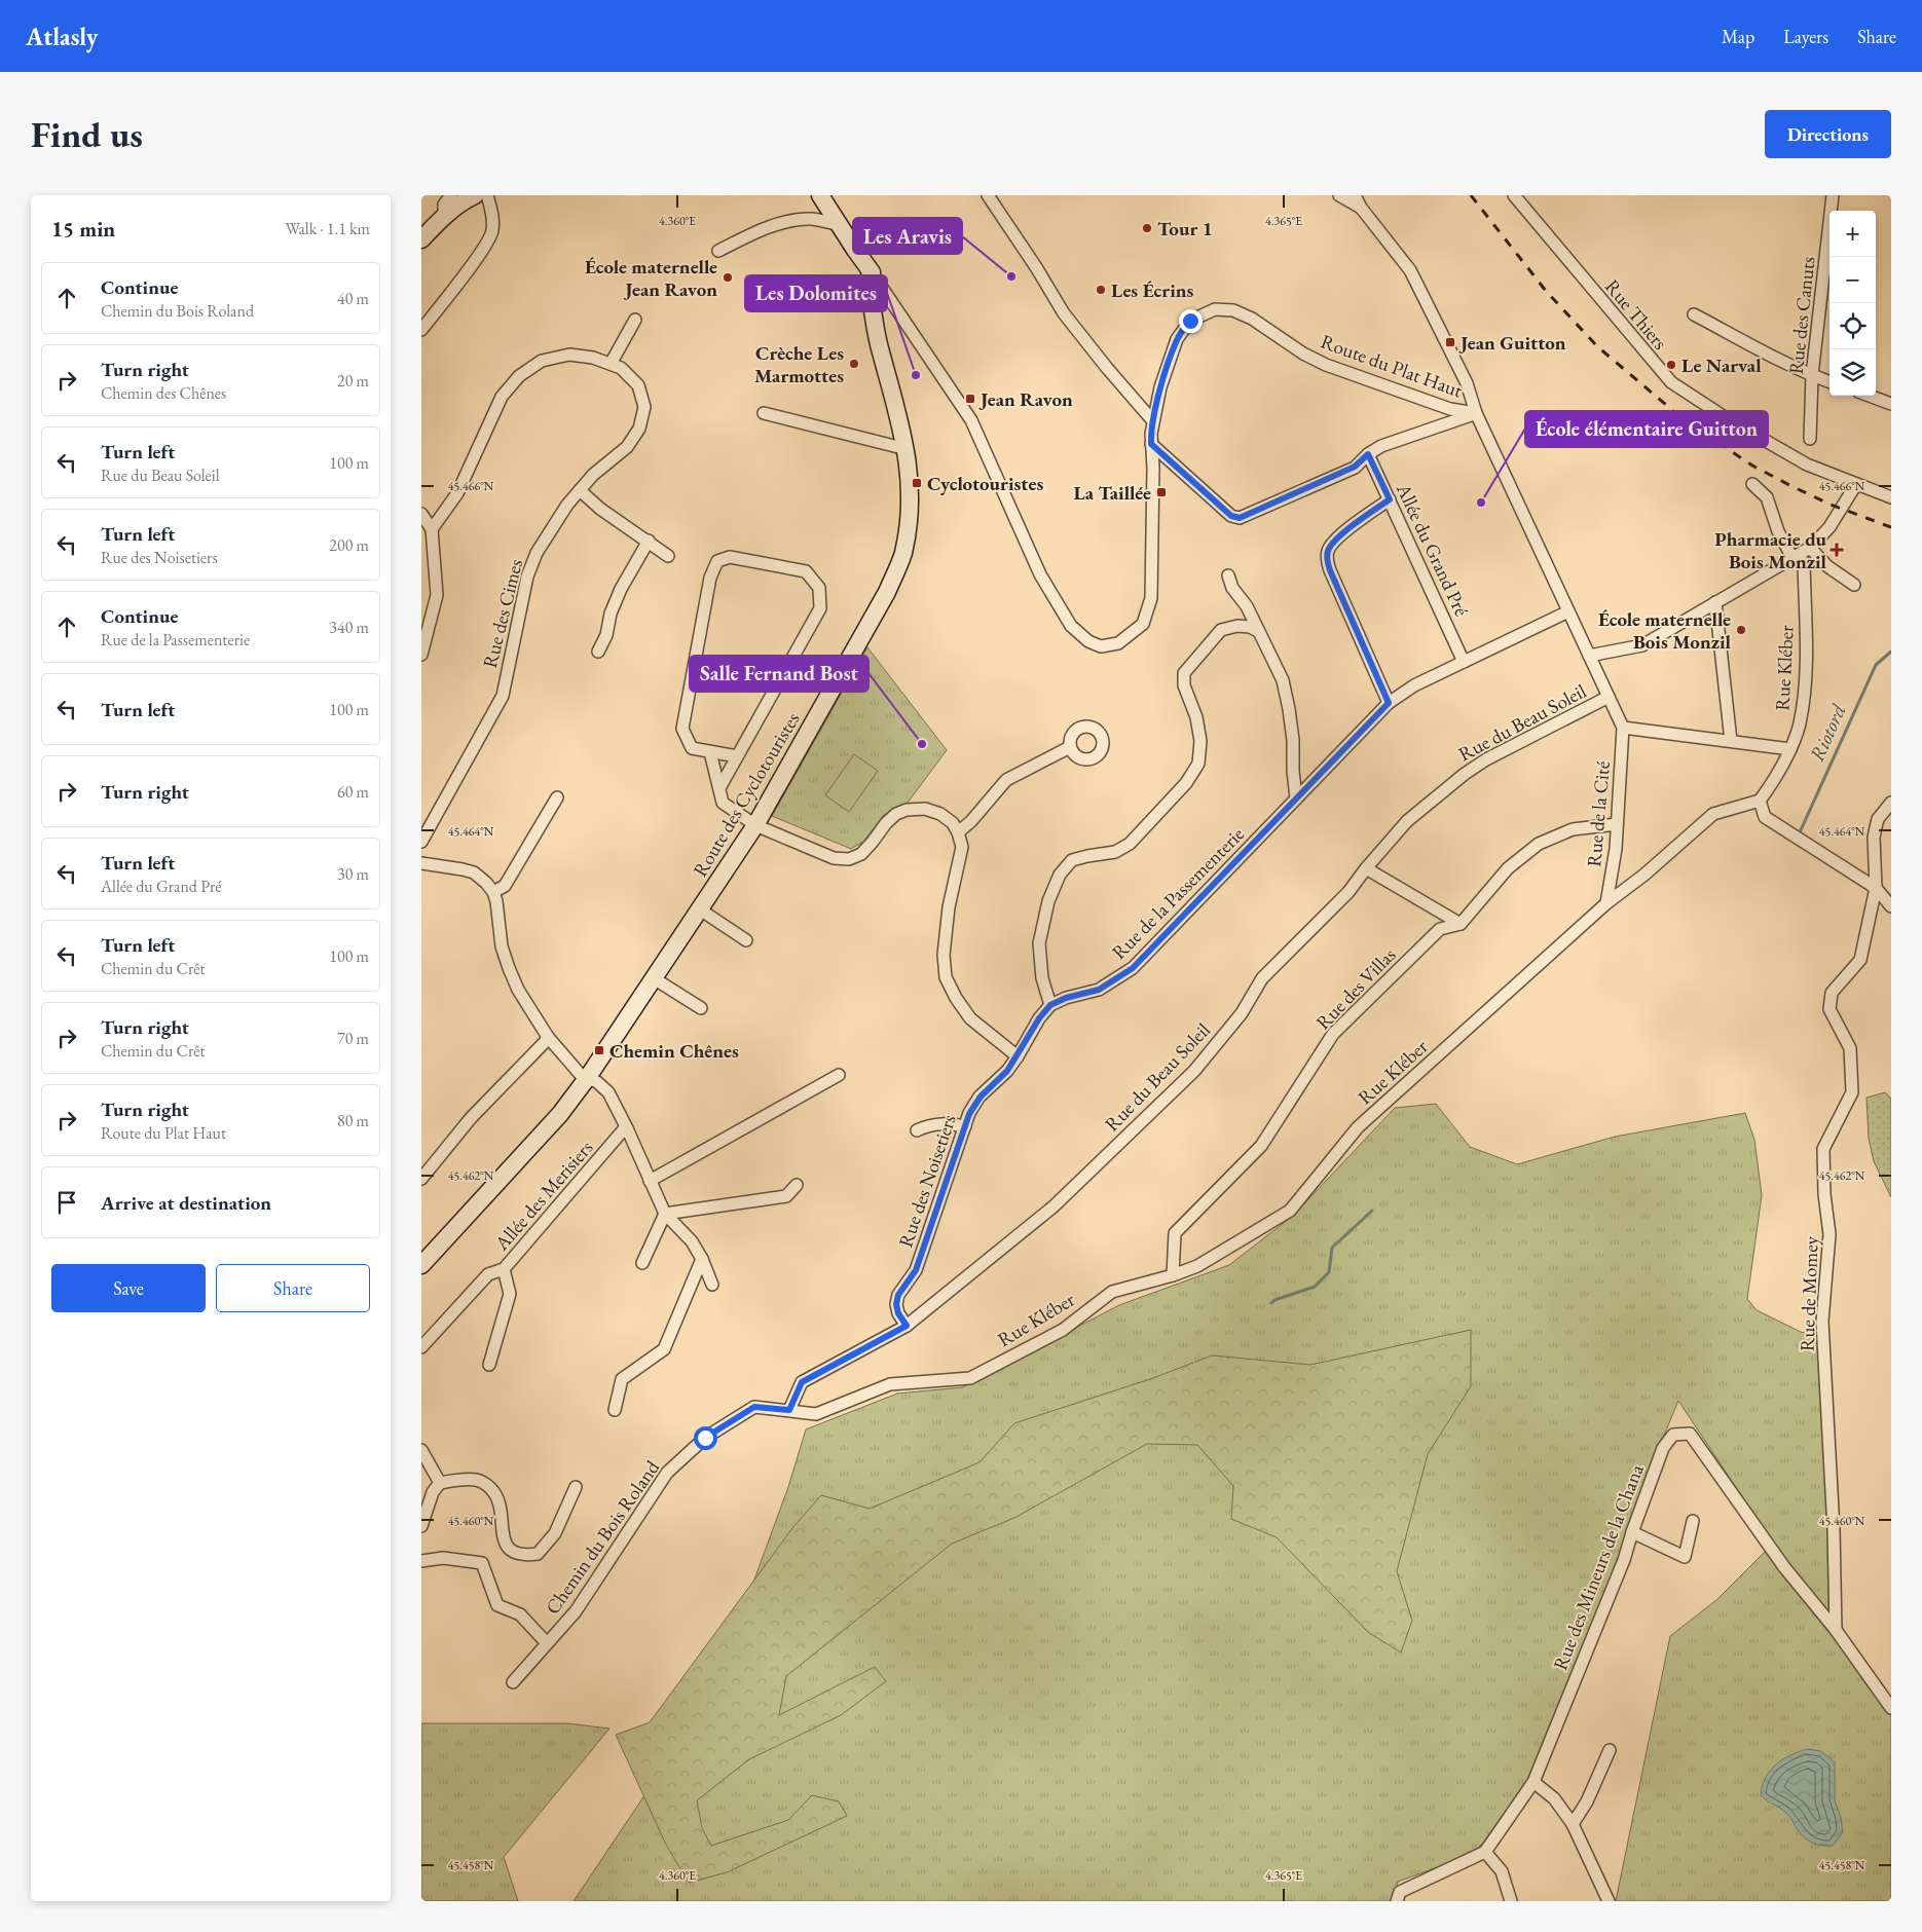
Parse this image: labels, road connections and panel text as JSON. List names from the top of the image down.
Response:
{
  "streets": {
    "street": [
      "Rue Thiers",
      "Rue des Canuts",
      "Route du Plat Haut",
      "Allée du Grand Pré",
      "Rue des Cimes",
      "Rue Kléber",
      "Rue du Beau Soleil",
      "Route des Cyclotouristes",
      "Rue de la Cité",
      "Rue de la Passementerie",
      "Rue des Villas",
      "Rue des Noisetiers",
      "Allée des Merisiers",
      "Rue de Momey",
      "Chemin du Bois Roland",
      "Rue des Mineurs de la Chana"
    ]
  },
  "crossings": [
    ["Route du Plat Haut", "Route des Cyclotouristes"],
    ["Allée du Grand Pré", "Rue de la Passementerie"],
    ["Rue Kléber", "Rue du Beau Soleil"],
    ["Rue Kléber", "Rue de la Cité"],
    ["Rue Kléber", "Rue des Villas"],
    ["Rue Kléber", "Chemin du Bois Roland"],
    ["Rue du Beau Soleil", "Rue des Noisetiers"],
    ["Rue de Momey", "Rue des Mineurs de la Chana"]
  ],
  "water": ["Riotord"],
  "places": {
    "other": [
      "Tour 1",
      "Les Aravis",
      "École maternelle Jean Ravon",
      "Les Écrins",
      "Crèche Les Marmottes",
      "Le Narval",
      "Les Dolomites",
      "École élémentaire Guitton",
      "École maternelle Bois Monzil",
      "Salle Fernand Bost"
    ],
    "transit": [
      "Jean Guitton",
      "Jean Ravon",
      "Cyclotouristes",
      "La Taillée",
      "Chemin Chênes"
    ],
    "health": ["Pharmacie du Bois Monzil"]
  },
  "page": {
    "header": "Atlasly",
    "nav": ["Map", "Layers", "Share"],
    "buttons": [
      "Directions",
      ["Save", "Share"]
    ],
    "title": "Find us",
    "heading": ["15 min", "Walk · 1.1 km"],
    "map_buttons": ["+", "−"],
    "list": [
      ["Continue", "Chemin du Bois Roland", "40 m"],
      ["Turn right", "Chemin des Chênes", "20 m"],
      ["Turn left", "Rue du Beau Soleil", "100 m"],
      ["Turn left", "Rue des Noisetiers", "200 m"],
      ["Continue", "Rue de la Passementerie", "340 m"],
      ["Turn left", "100 m"],
      ["Turn right", "60 m"],
      ["Turn left", "Allée du Grand Pré", "30 m"],
      ["Turn left", "Chemin du Crêt", "100 m"],
      ["Turn right", "Chemin du Crêt", "70 m"],
      ["Turn right", "Route du Plat Haut", "80 m"],
      "Arrive at destination"
    ]
  },
  "coordinates": [
    "4.360°E",
    "4.365°E",
    "45.466°N",
    "45.464°N",
    "45.462°N",
    "45.460°N",
    "45.458°N"
  ]
}
